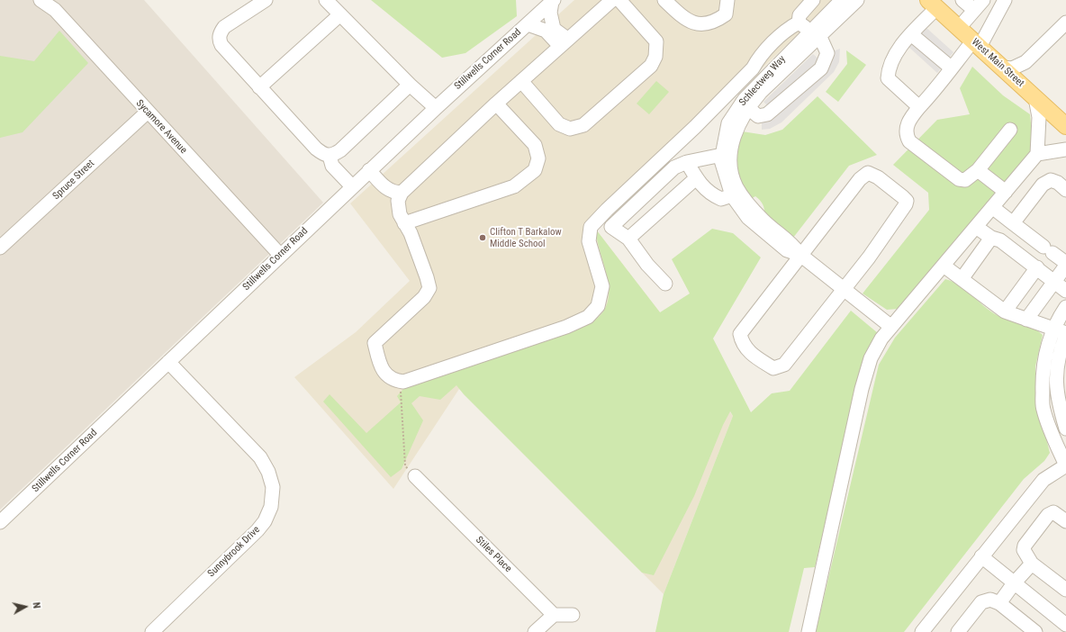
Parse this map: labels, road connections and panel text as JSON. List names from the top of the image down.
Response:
{
  "streets": {
    "main road": ["West Main Street"],
    "street": [
      "Stillwells Corner Road",
      "Schlectweg Way",
      "Sycamore Avenue",
      "Spruce Street",
      "Sunnybrook Drive",
      "Stiles Place"
    ]
  },
  "crossings": [
    ["Stillwells Corner Road", "Sycamore Avenue"],
    ["Stillwells Corner Road", "Sunnybrook Drive"],
    ["Sycamore Avenue", "Spruce Street"]
  ],
  "places": ["Clifton T Barkalow Middle School"],
  "north": "right"
}
